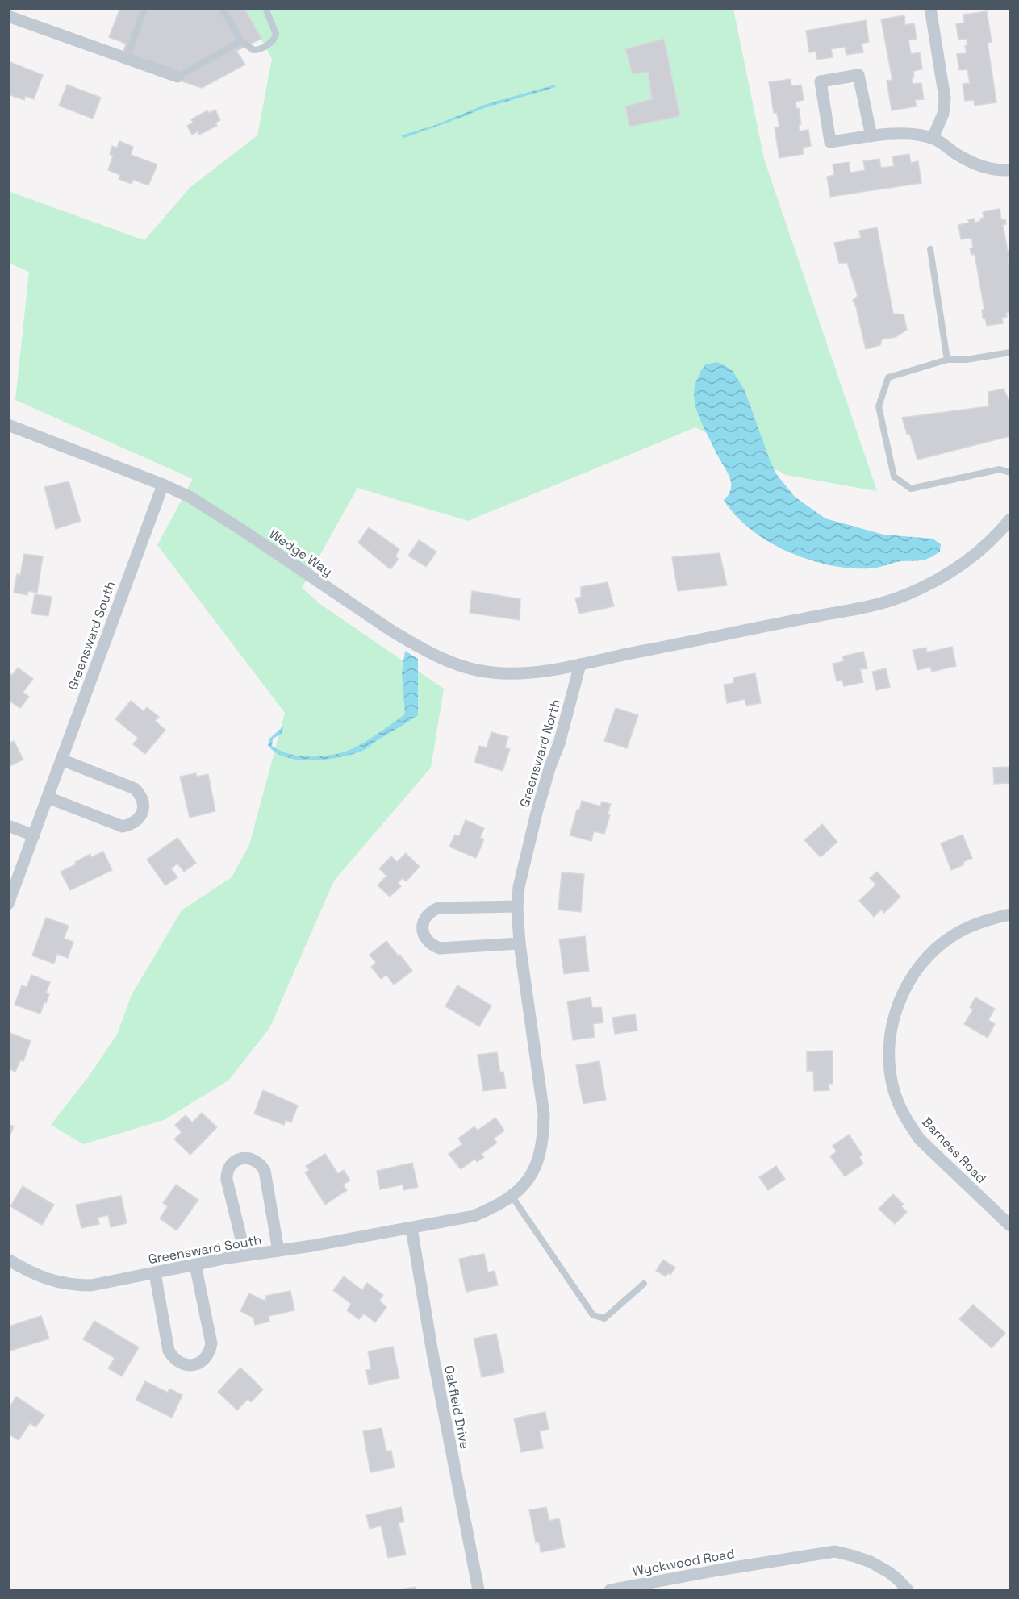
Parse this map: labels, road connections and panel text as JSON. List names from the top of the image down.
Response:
{
  "streets": {
    "street": [
      "Wedge Way",
      "Greensward South",
      "Greensward North",
      "Barness Road",
      "Oakfield Drive",
      "Wyckwood Road"
    ]
  },
  "crossings": [
    ["Wedge Way", "Greensward South"],
    ["Wedge Way", "Greensward North"],
    ["Greensward South", "Greensward North"],
    ["Greensward South", "Oakfield Drive"],
    ["Greensward North", "Oakfield Drive"]
  ]
}
